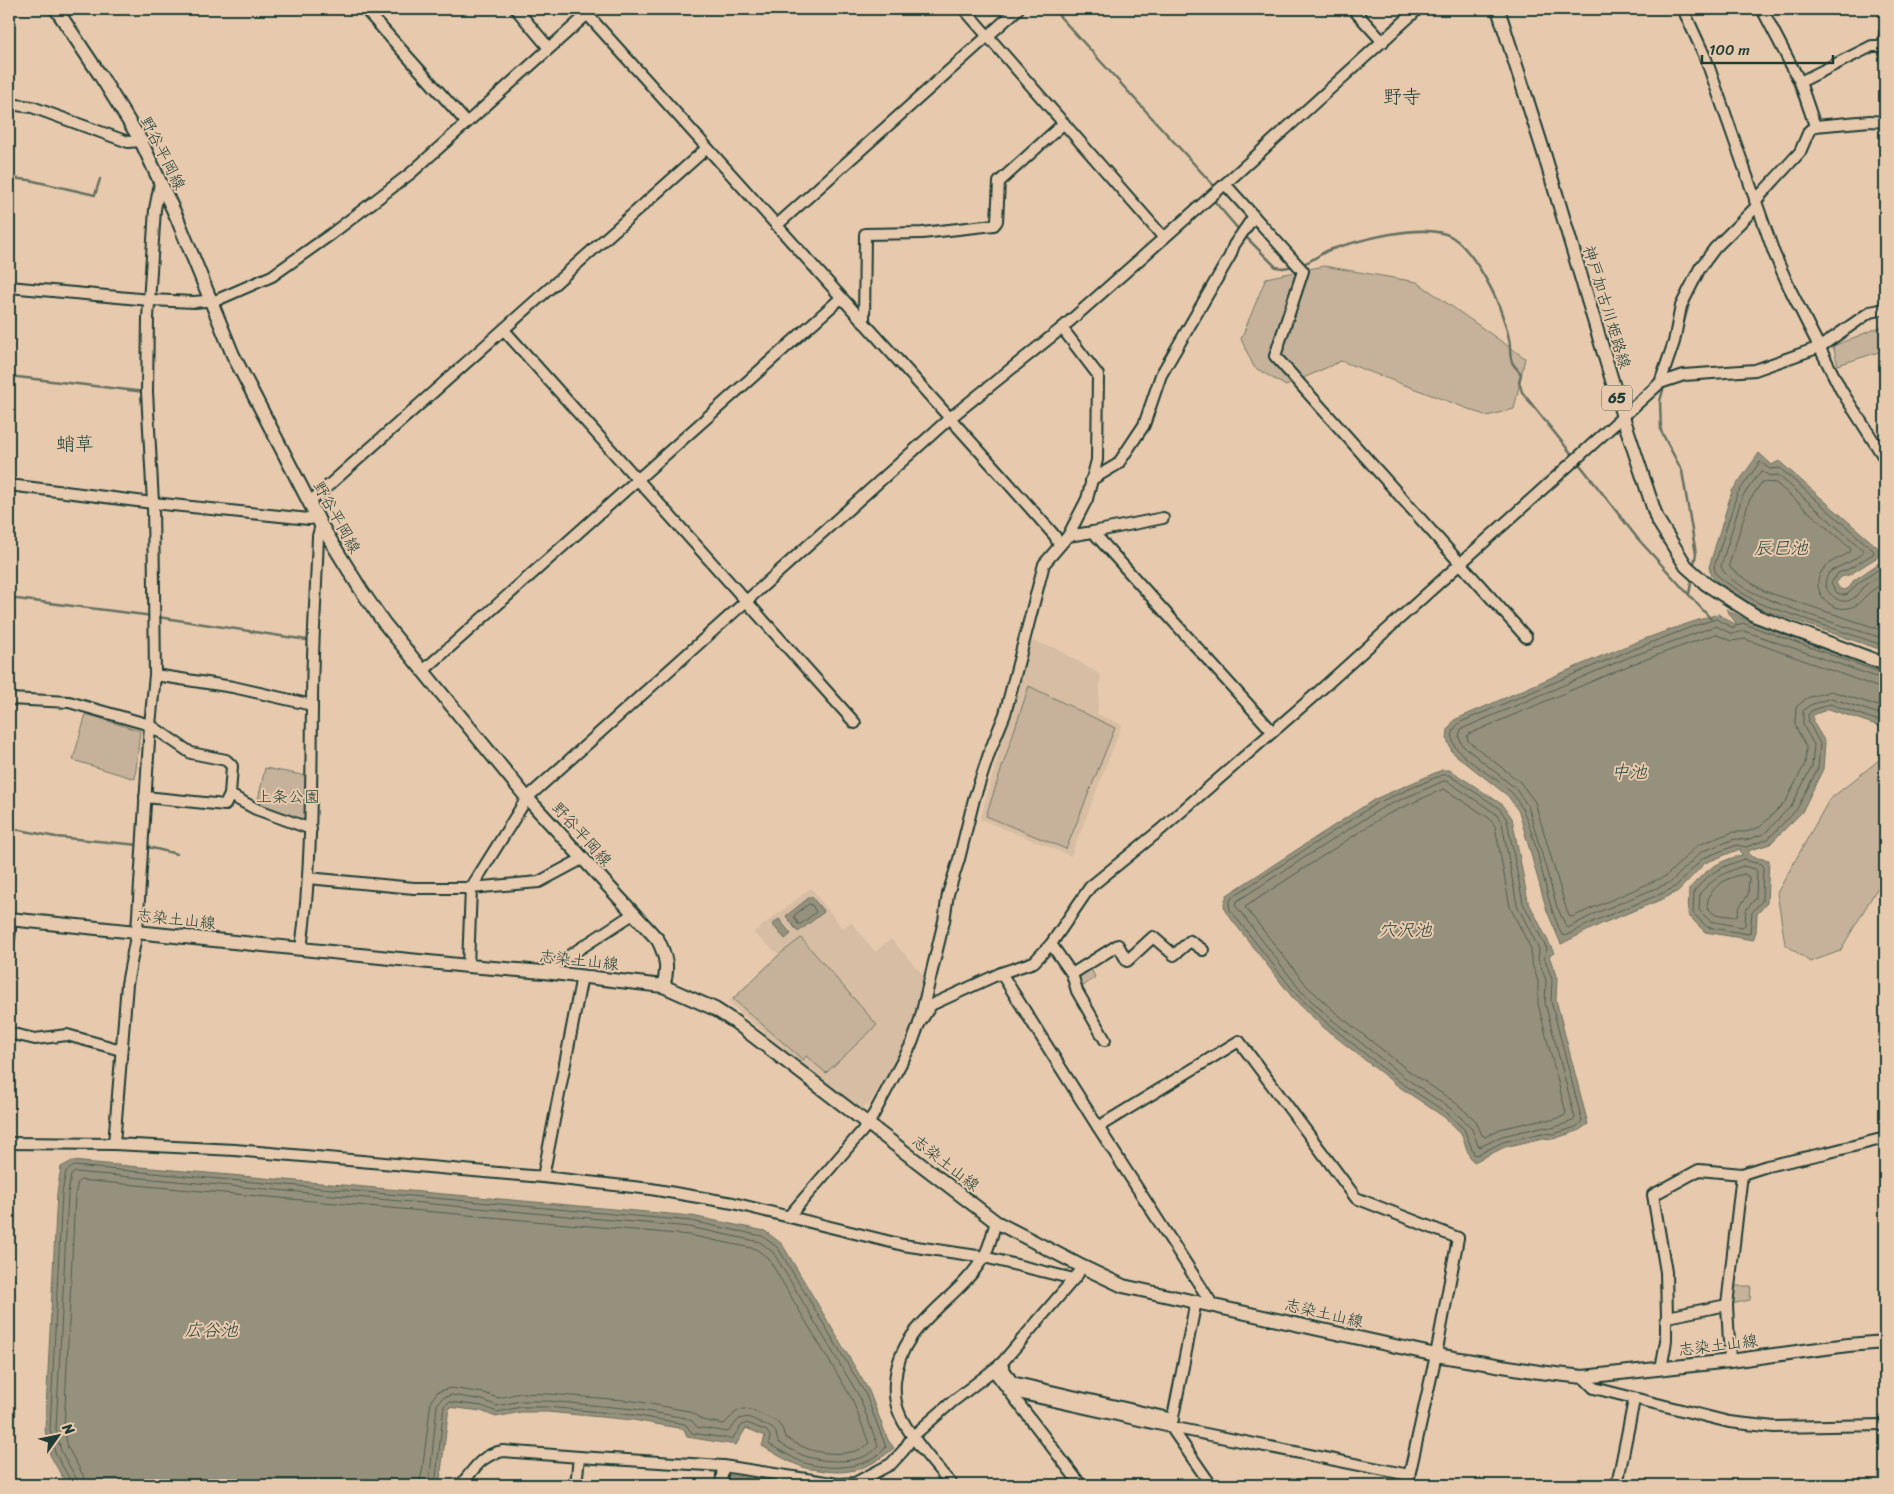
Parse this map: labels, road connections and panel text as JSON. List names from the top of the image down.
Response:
{
  "streets": {
    "main road": [
      "野谷平岡線",
      "神戸加古川姫路線",
      "65",
      "志染土山線"
    ]
  },
  "crossings": [
    ["野谷平岡線", "志染土山線"]
  ],
  "districts": ["野寺", "蛸草"],
  "water": [
    "辰巳池",
    "中池",
    "穴沢池",
    "広谷池"
  ],
  "parks": ["上条公園"],
  "scale_bar": "100 m",
  "north": "top right"
}
